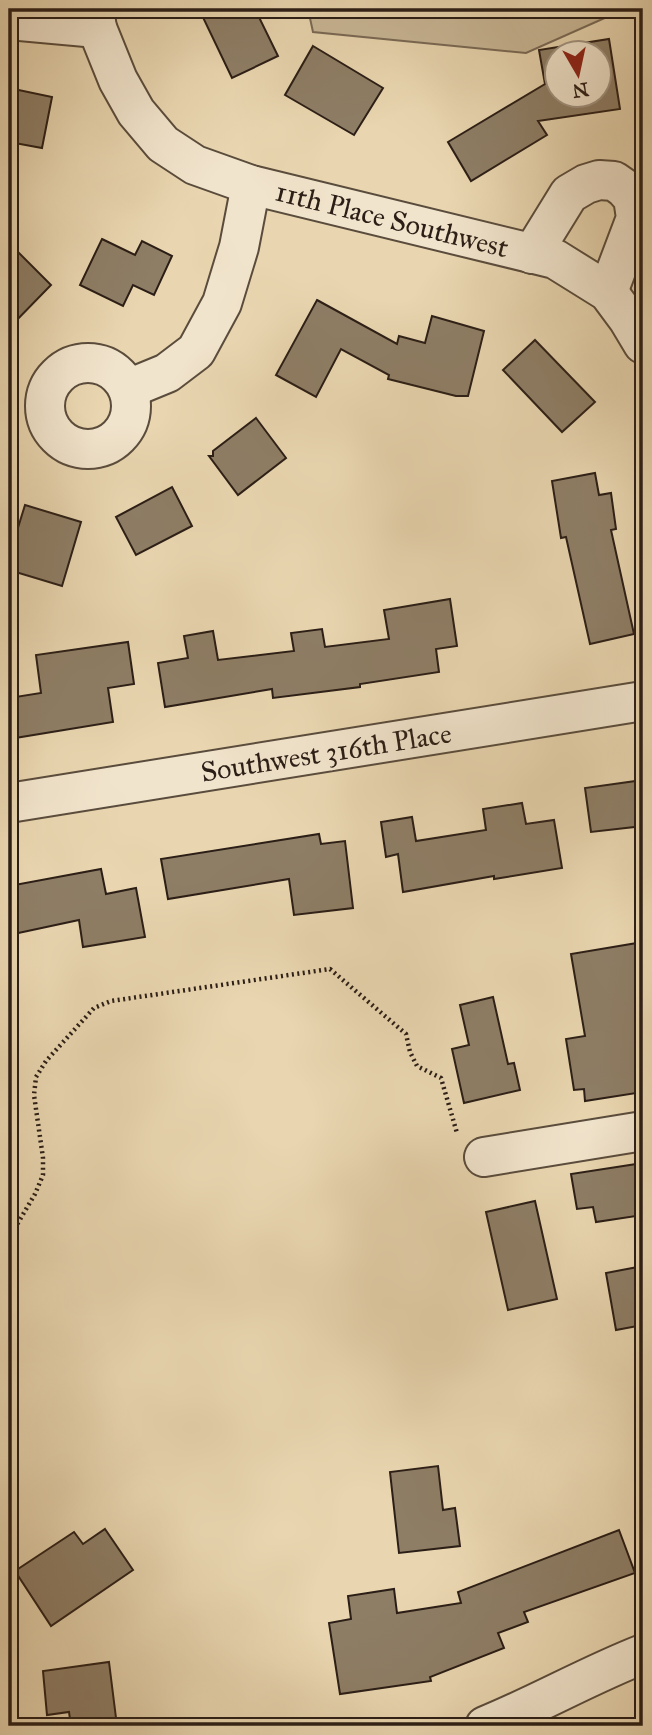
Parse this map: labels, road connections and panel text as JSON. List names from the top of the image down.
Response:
{
  "streets": {
    "street": ["11th Place Southwest", "Southwest 316th Place"]
  },
  "north": "bottom"
}
